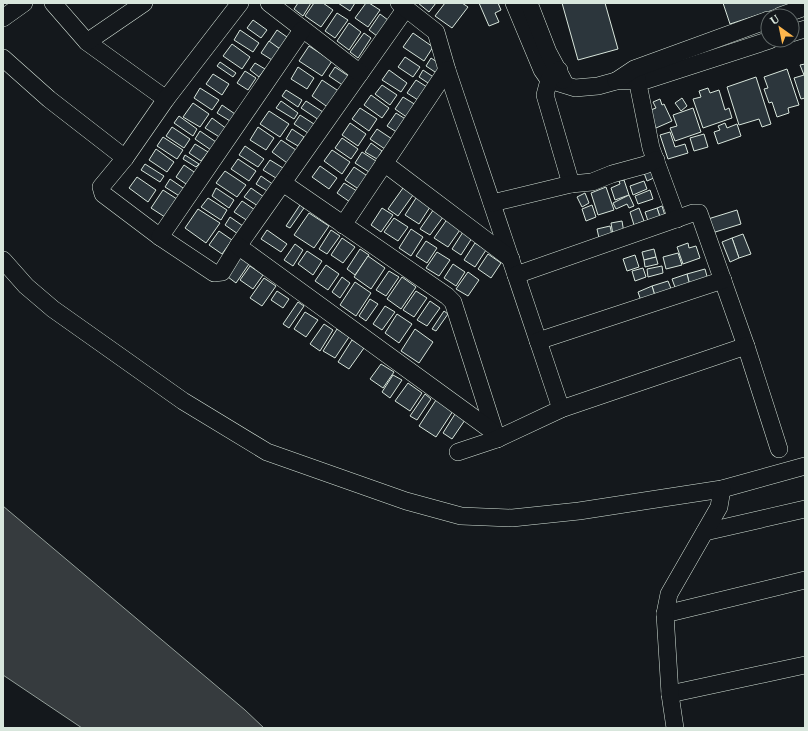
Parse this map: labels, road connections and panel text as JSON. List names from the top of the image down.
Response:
{
  "north": "top left"
}
